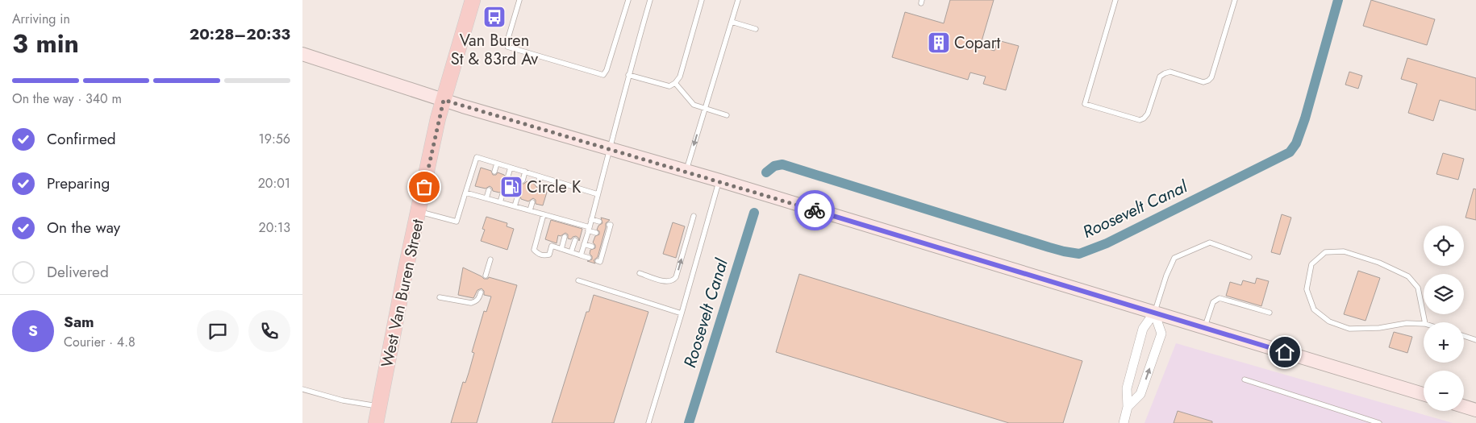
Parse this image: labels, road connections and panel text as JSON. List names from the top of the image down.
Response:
{
  "streets": {
    "main road": ["West Van Buren Street"]
  },
  "water": ["Roosevelt Canal"],
  "places": {
    "bus stop": ["Van Buren St & 83rd Av"],
    "building": ["Copart"],
    "fuel station": ["Circle K"]
  },
  "page": {
    "heading": ["3 min", "Arriving in", "20:28–20:33"],
    "panel": ["Sam", "Courier · 4.8"],
    "bar": "On the way · 340 m",
    "list": [
      ["Confirmed", "19:56"],
      ["Preparing", "20:01"],
      ["On the way", "20:13"],
      "Delivered"
    ],
    "map_buttons": ["+", "−"],
    "round": "S"
  }
}
